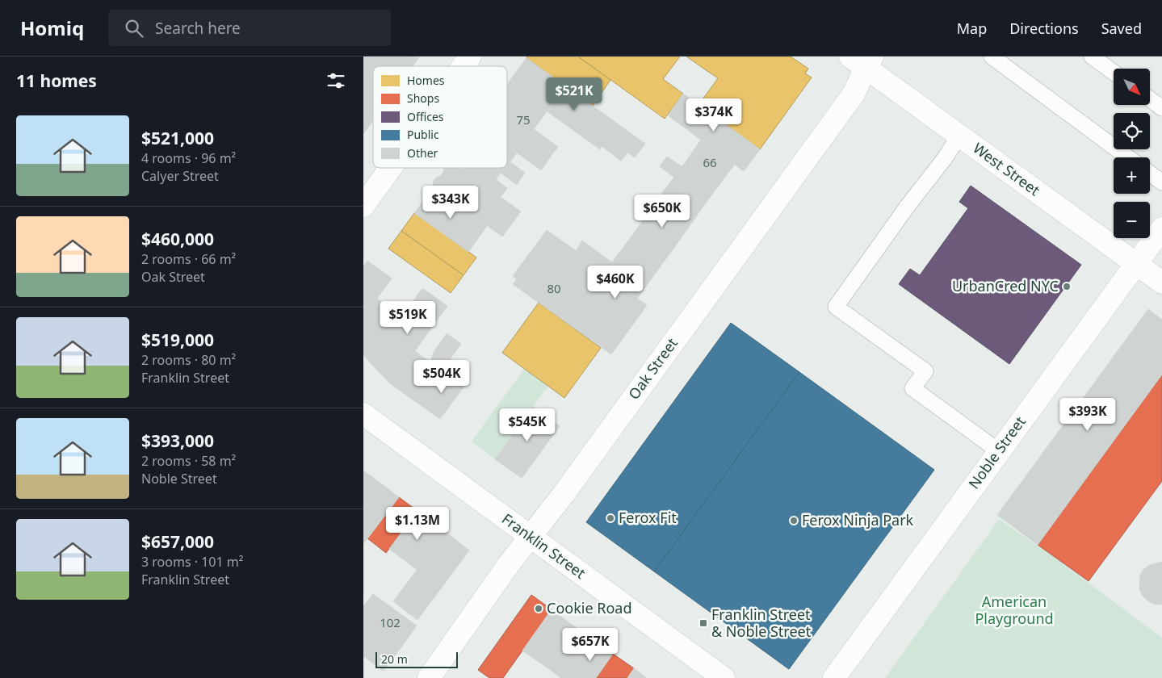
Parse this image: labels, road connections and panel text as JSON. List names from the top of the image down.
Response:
{
  "streets": {
    "street": [
      "West Street",
      "Oak Street",
      "Noble Street",
      "Franklin Street"
    ]
  },
  "crossings": [
    ["West Street", "Oak Street"],
    ["West Street", "Noble Street"],
    ["Oak Street", "Franklin Street"]
  ],
  "parks": ["American Playground"],
  "places": {
    "other": [
      "UrbanCred NYC",
      "Ferox Fit",
      "Ferox Ninja Park",
      "Cookie Road"
    ],
    "transit": ["Franklin Street & Noble Street"]
  },
  "house_numbers": [
    "75",
    "66",
    "80",
    "102"
  ],
  "legend": [
    "Homes",
    "Shops",
    "Offices",
    "Public",
    "Other"
  ],
  "scale_bar": "20 m",
  "north": "bottom right",
  "page": {
    "header": "Homiq",
    "search": "Search here",
    "nav": ["Map", "Directions", "Saved"],
    "heading": "11 homes",
    "map_buttons": ["+", "−"],
    "price": [
      "$521K",
      "$374K",
      "$343K",
      "$650K",
      "$460K",
      "$519K",
      "$504K",
      "$393K",
      "$545K",
      "$1.13M",
      "$657K"
    ],
    "list": [
      {
        "name": "$521,000",
        "note": "4 rooms · 96 m² · Calyer Street"
      },
      {
        "name": "$460,000",
        "note": "2 rooms · 66 m² · Oak Street"
      },
      {
        "name": "$519,000",
        "note": "2 rooms · 80 m² · Franklin Street"
      },
      {
        "name": "$393,000",
        "note": "2 rooms · 58 m² · Noble Street"
      },
      {
        "name": "$657,000",
        "note": "3 rooms · 101 m² · Franklin Street"
      }
    ],
    "scale": "20 m"
  }
}
